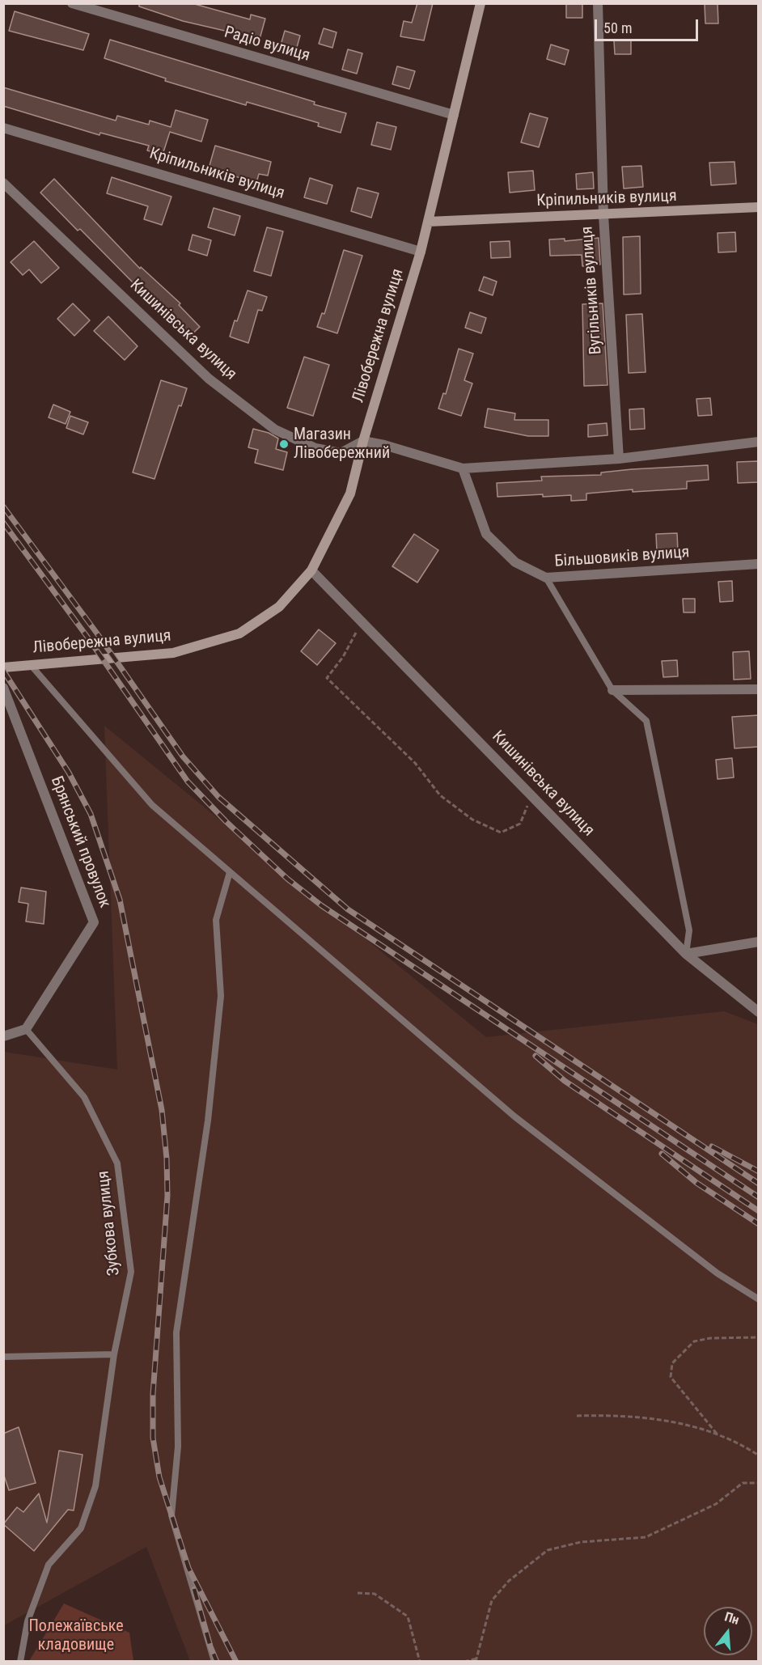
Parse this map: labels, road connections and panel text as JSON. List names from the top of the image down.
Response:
{
  "streets": {
    "main road": ["Кріпильників вулиця", "Лівобережна вулиця"],
    "street": [
      "Радіо вулиця",
      "Вугільників вулиця",
      "Кишинівська вулиця",
      "Більшовиків вулиця",
      "Брянський провулок"
    ],
    "lane": ["Зубкова вулиця"]
  },
  "crossings": [
    ["Радіо вулиця", "Лівобережна вулиця"],
    ["Кріпильників вулиця", "Вугільників вулиця"],
    ["Кріпильників вулиця", "Лівобережна вулиця"],
    ["Кишинівська вулиця", "Лівобережна вулиця"],
    ["Брянський провулок", "Зубкова вулиця"]
  ],
  "parks": ["Полежаївське кладовище"],
  "places": ["Магазин Лівобережний"],
  "scale_bar": "50 m",
  "north": "top"
}
